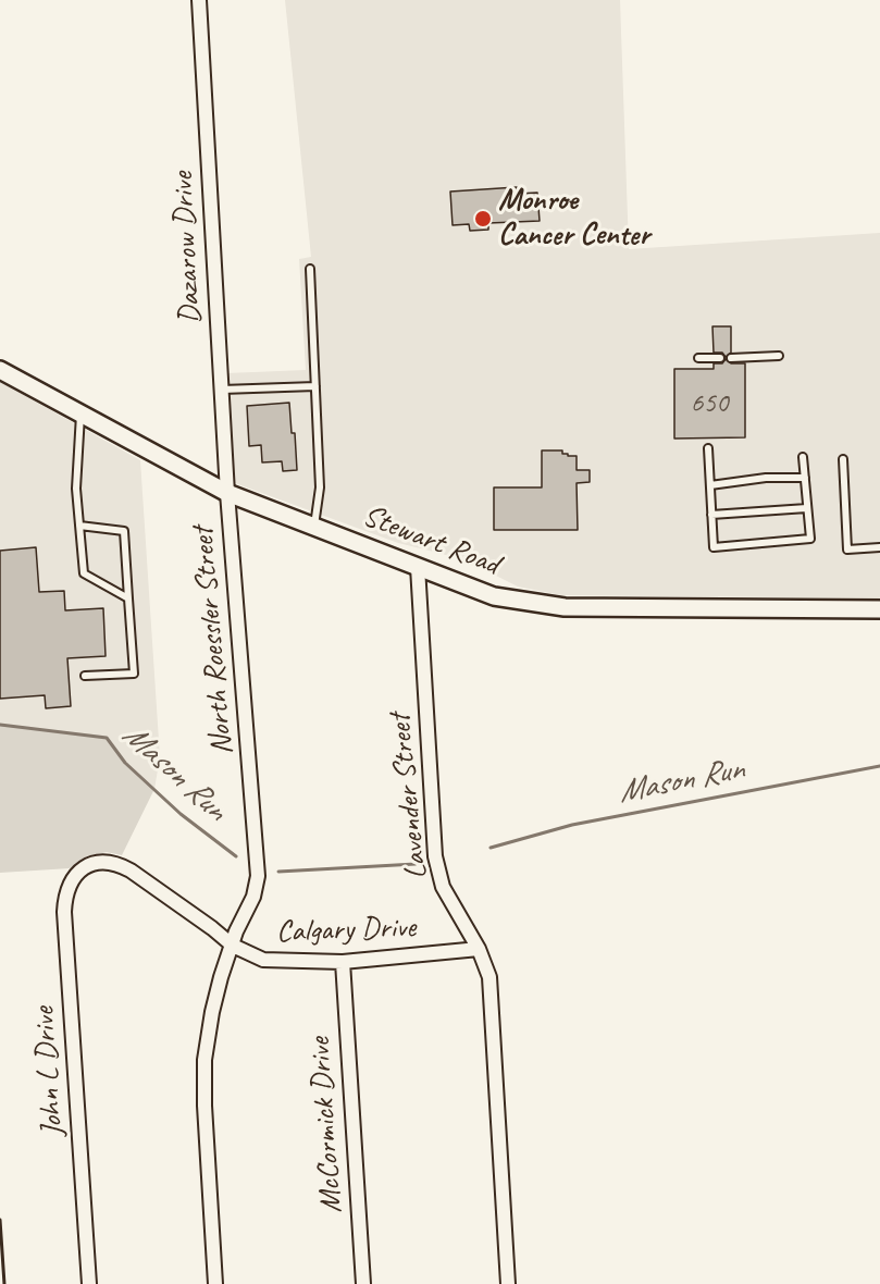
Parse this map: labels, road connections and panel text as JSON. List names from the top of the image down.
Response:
{
  "streets": {
    "street": [
      "Dazarow Drive",
      "Stewart Road",
      "North Roessler Street",
      "Lavender Street",
      "Calgary Drive",
      "John L Drive",
      "McCormick Drive"
    ]
  },
  "crossings": [
    ["Dazarow Drive", "Stewart Road"],
    ["Dazarow Drive", "North Roessler Street"],
    ["Stewart Road", "North Roessler Street"],
    ["Stewart Road", "Lavender Street"],
    ["North Roessler Street", "Calgary Drive"],
    ["Lavender Street", "Calgary Drive"],
    ["Calgary Drive", "John L Drive"],
    ["Calgary Drive", "McCormick Drive"]
  ],
  "water": ["Mason Run"],
  "places": ["Monroe Cancer Center"],
  "house_numbers": ["650"]
}
